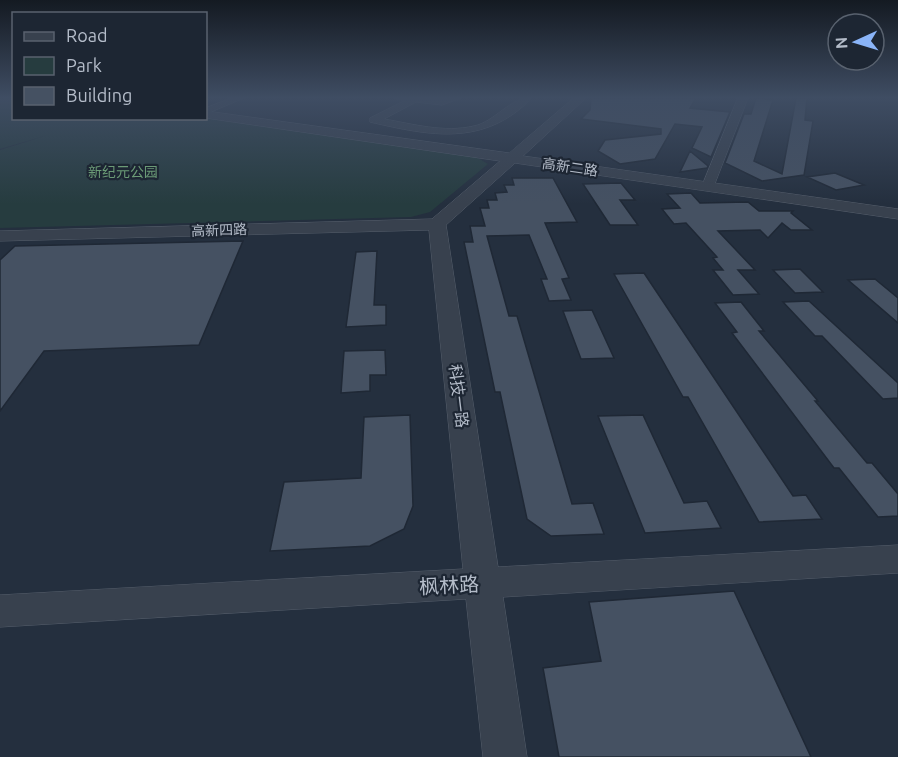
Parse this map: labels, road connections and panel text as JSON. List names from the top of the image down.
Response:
{
  "streets": {
    "street": [
      "高新二路",
      "高新四路",
      "科技一路",
      "枫林路"
    ]
  },
  "crossings": [
    ["高新四路", "科技一路"],
    ["科技一路", "枫林路"]
  ],
  "parks": ["新纪元公园"],
  "legend": ["Road", "Park", "Building"],
  "north": "left"
}
